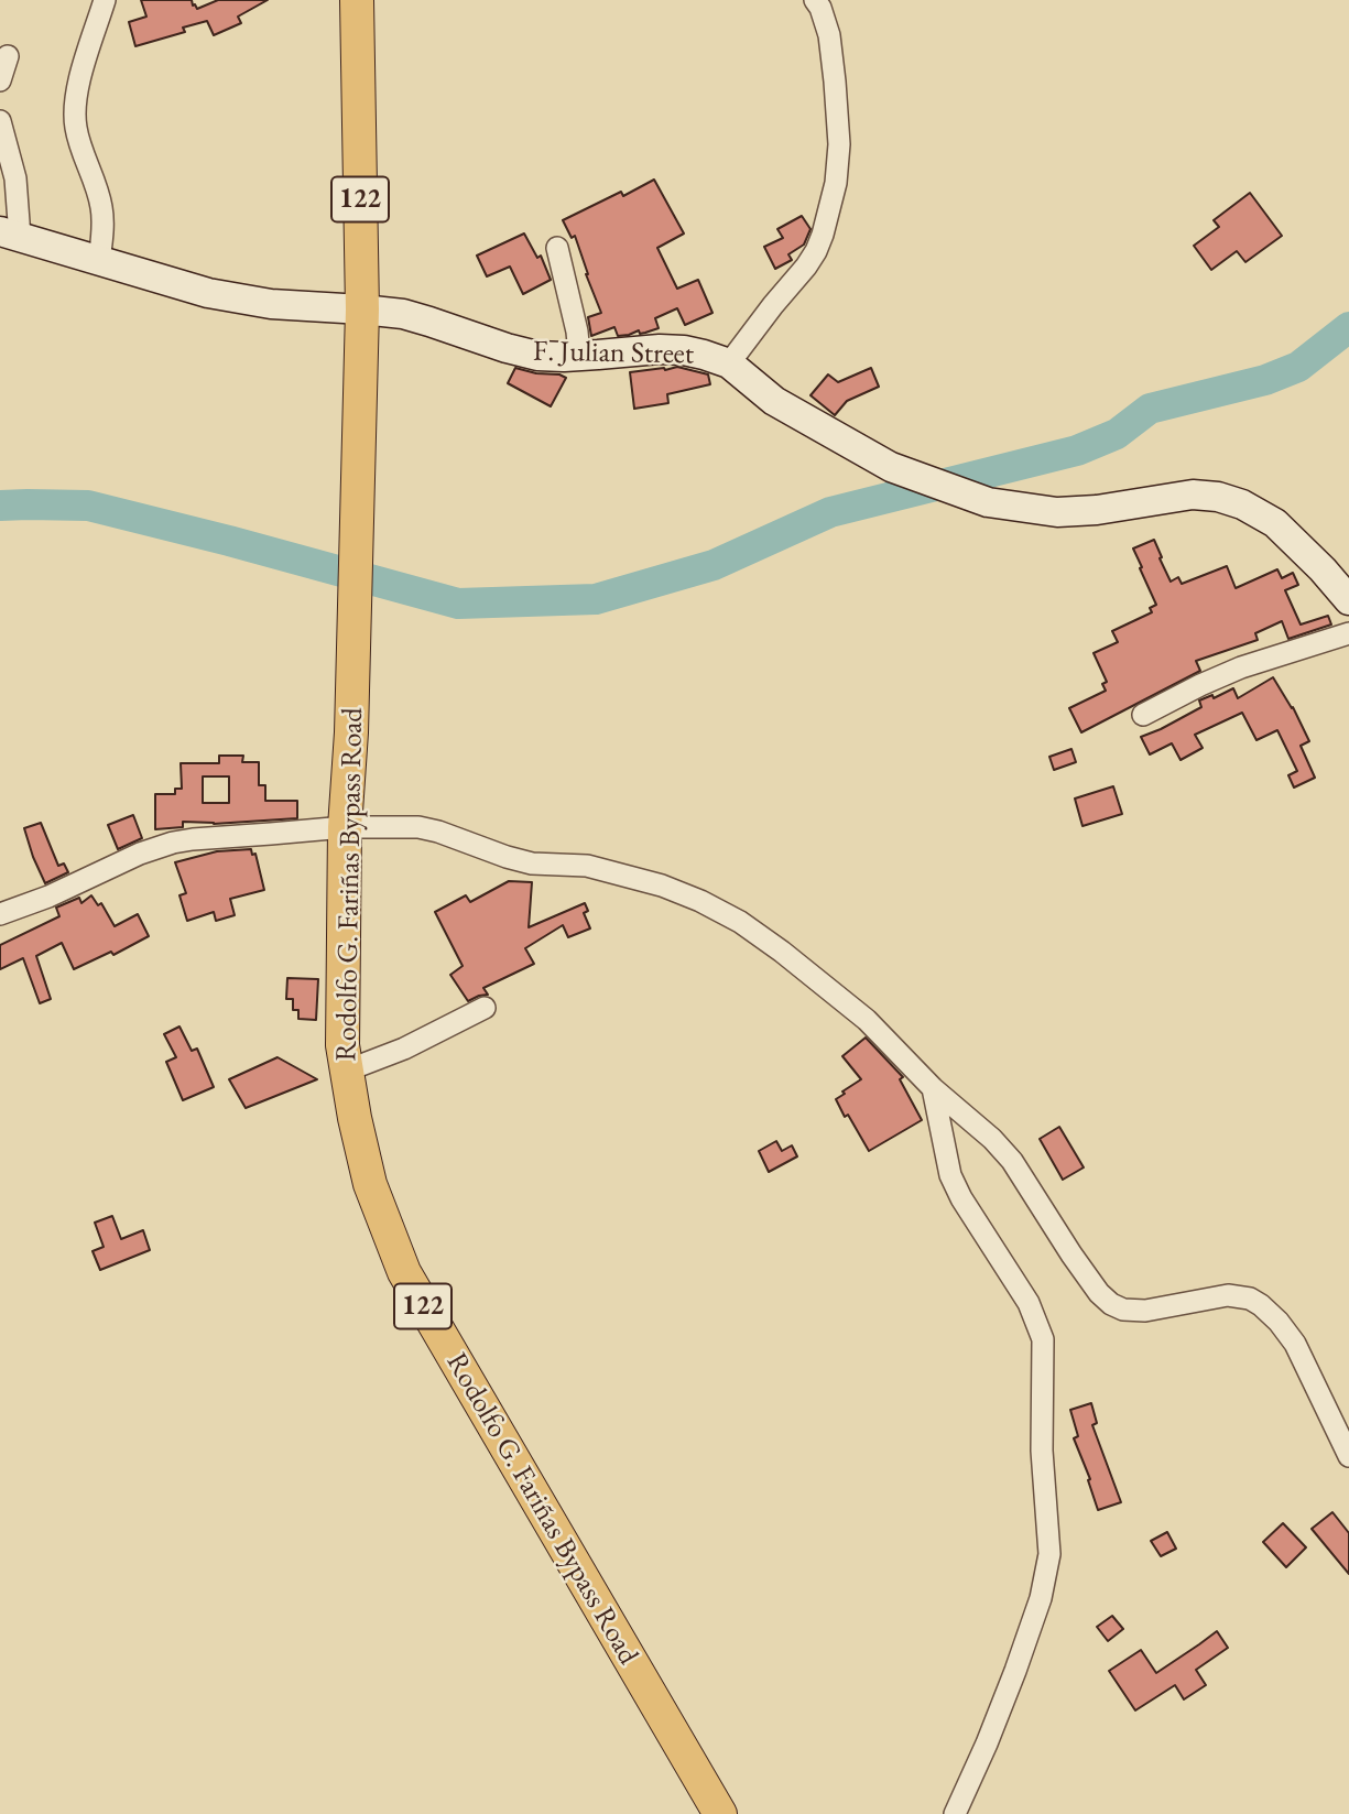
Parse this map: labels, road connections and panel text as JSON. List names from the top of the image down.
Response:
{
  "streets": {
    "main road": ["122", "Rodolfo G. Fariñas Bypass Road"],
    "street": ["F. Julian Street"]
  },
  "crossings": [
    ["F. Julian Street", "Rodolfo G. Fariñas Bypass Road"]
  ]
}
